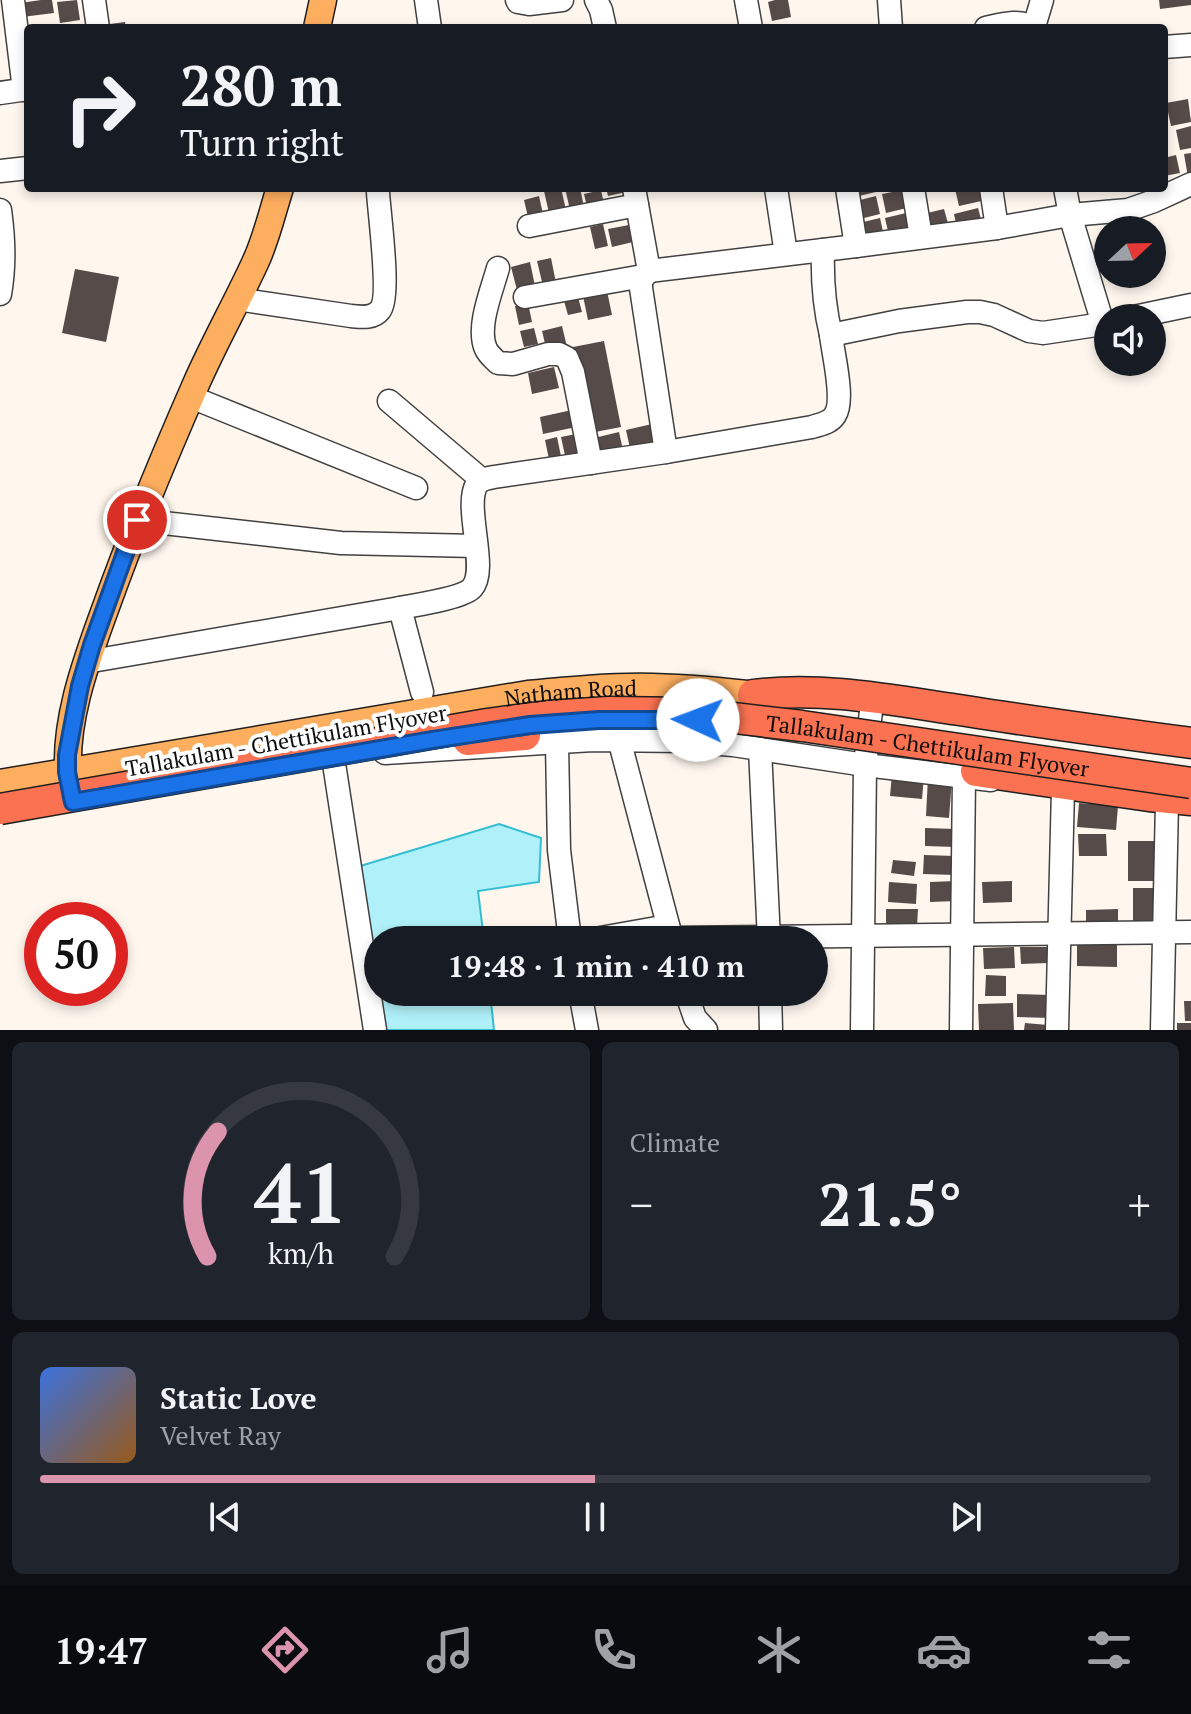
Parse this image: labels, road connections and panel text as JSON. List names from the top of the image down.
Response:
{
  "streets": {
    "highway": ["Tallakulam - Chettikulam Flyover"],
    "main road": ["Natham Road"]
  },
  "crossings": [
    ["Natham Road", "Tallakulam - Chettikulam Flyover"]
  ],
  "north": "right",
  "page": {
    "turn": ["280 m", "Turn right"],
    "limit": "50",
    "trip": "19:48 · 1 min · 410 m",
    "tile": "Climate",
    "heat": ["−", "21.5°", "+"],
    "song": ["Static Love", "Velvet Ray"],
    "tabs": "19:47",
    "gauge": ["41", "km/h"]
  }
}
